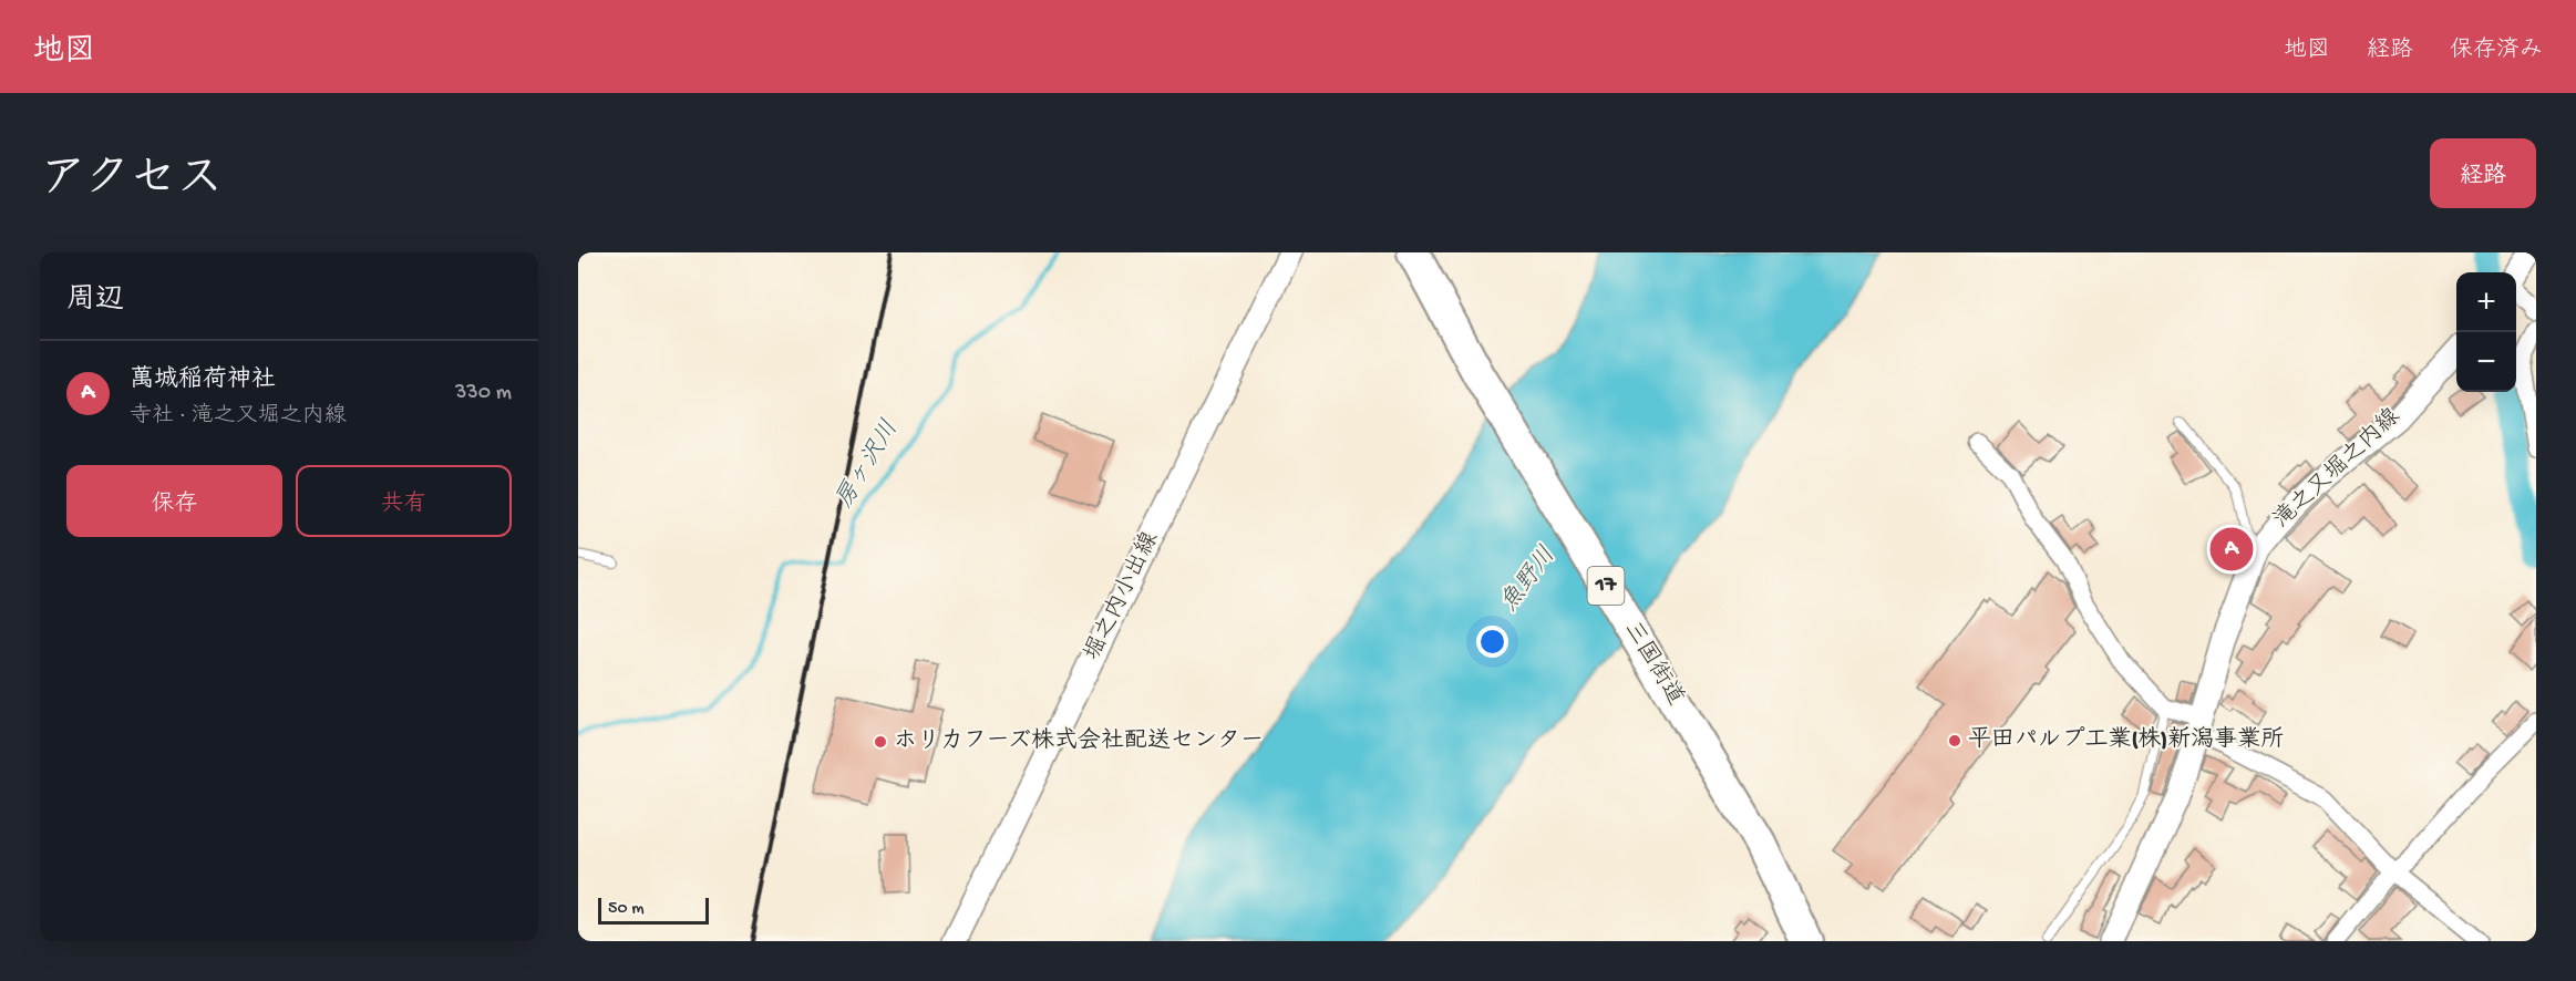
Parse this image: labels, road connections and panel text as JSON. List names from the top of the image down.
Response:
{
  "streets": {
    "highway": ["17", "三国街道"],
    "main road": ["滝之又堀之内線", "堀之内小出線"]
  },
  "water": ["房ヶ沢川", "魚野川"],
  "places": ["平田パルプ工業(株)新潟事業所", "ホリカフーズ株式会社配送センター"],
  "scale_bar": "50 m",
  "page": {
    "header": "地図",
    "nav": ["地図", "経路", "保存済み"],
    "title": "アクセス",
    "buttons": [
      "経路",
      ["保存", "共有"]
    ],
    "heading": "周辺",
    "map_buttons": ["+", "−"],
    "list": [
      {
        "mark": "A",
        "name": "萬城稲荷神社",
        "note": "寺社 · 滝之又堀之内線",
        "value": "330 m"
      }
    ],
    "pins": "A",
    "scale": "50 m"
  }
}
